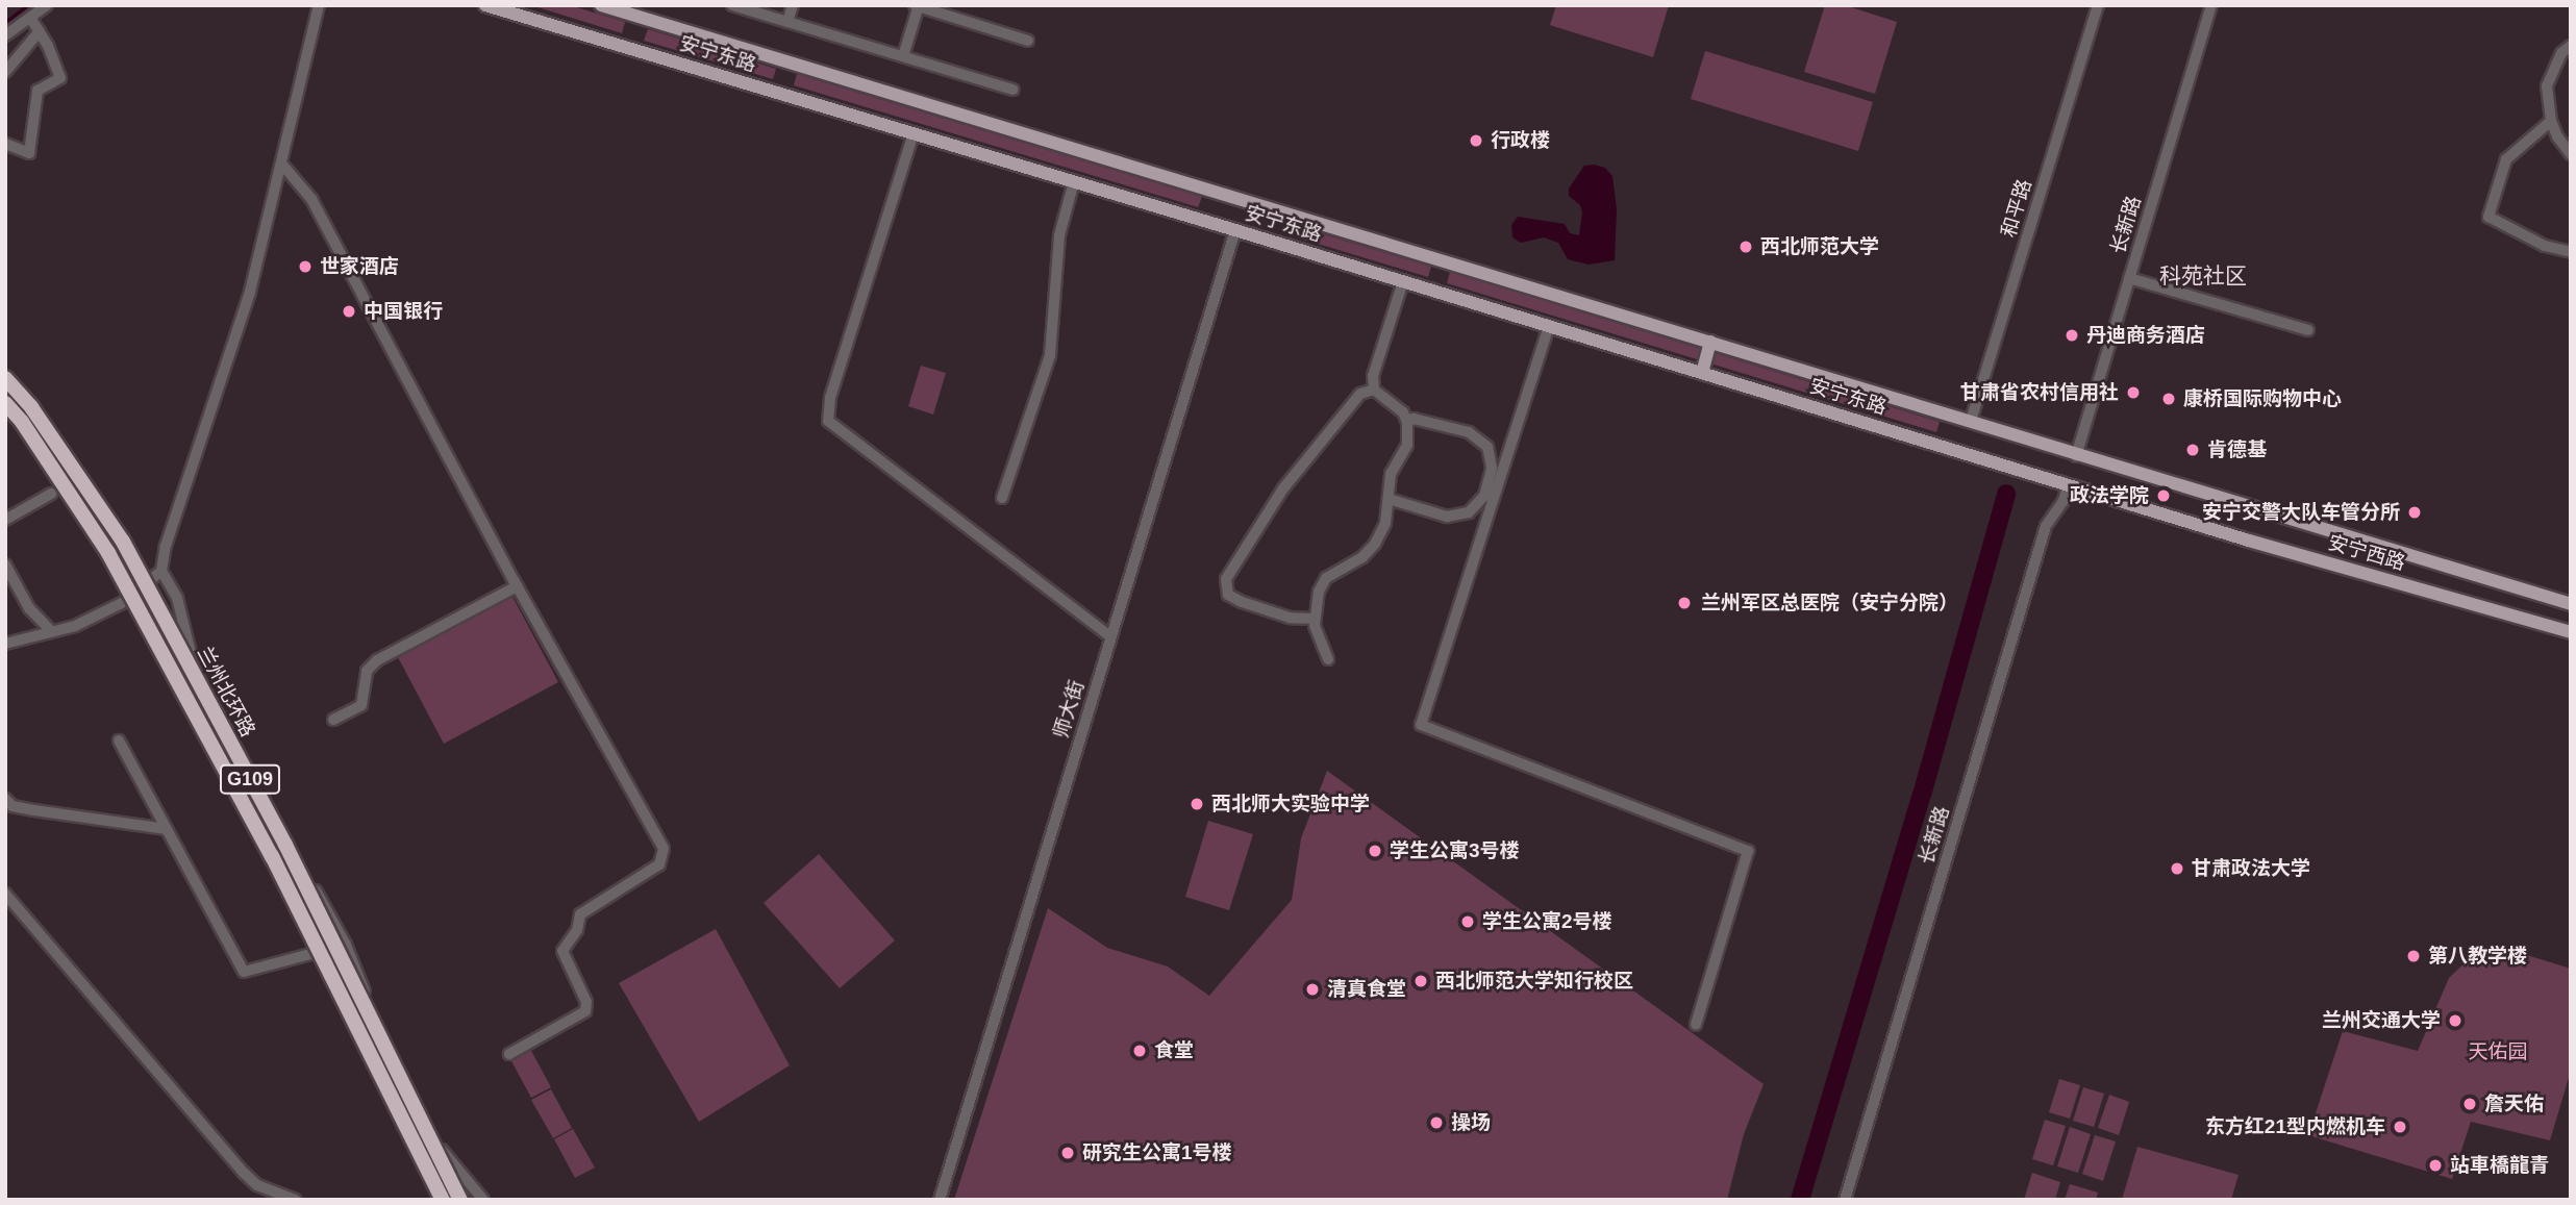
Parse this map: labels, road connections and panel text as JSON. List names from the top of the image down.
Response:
{
  "streets": {
    "highway": ["兰州北环路", "G109"],
    "main road": ["安宁东路", "安宁西路"],
    "street": ["和平路", "长新路", "师大街"]
  },
  "crossings": [
    ["安宁东路", "和平路"],
    ["安宁东路", "长新路"],
    ["安宁东路", "安宁西路"],
    ["安宁东路", "师大街"],
    ["长新路", "安宁西路"]
  ],
  "districts": ["科苑社区"],
  "parks": ["天佑园"],
  "places": [
    "行政楼",
    "西北师范大学",
    "世家酒店",
    "中国银行",
    "丹迪商务酒店",
    "甘肃省农村信用社",
    "康桥国际购物中心",
    "肯德基",
    "政法学院",
    "安宁交警大队车管分所",
    "兰州军区总医院（安宁分院）",
    "西北师大实验中学",
    "学生公寓3号楼",
    "甘肃政法大学",
    "学生公寓2号楼",
    "第八教学楼",
    "西北师范大学知行校区",
    "清真食堂",
    "兰州交通大学",
    "食堂",
    "詹天佑",
    "操场",
    "东方红21型内燃机车",
    "研究生公寓1号楼",
    "站車橋龍青"
  ]
}
